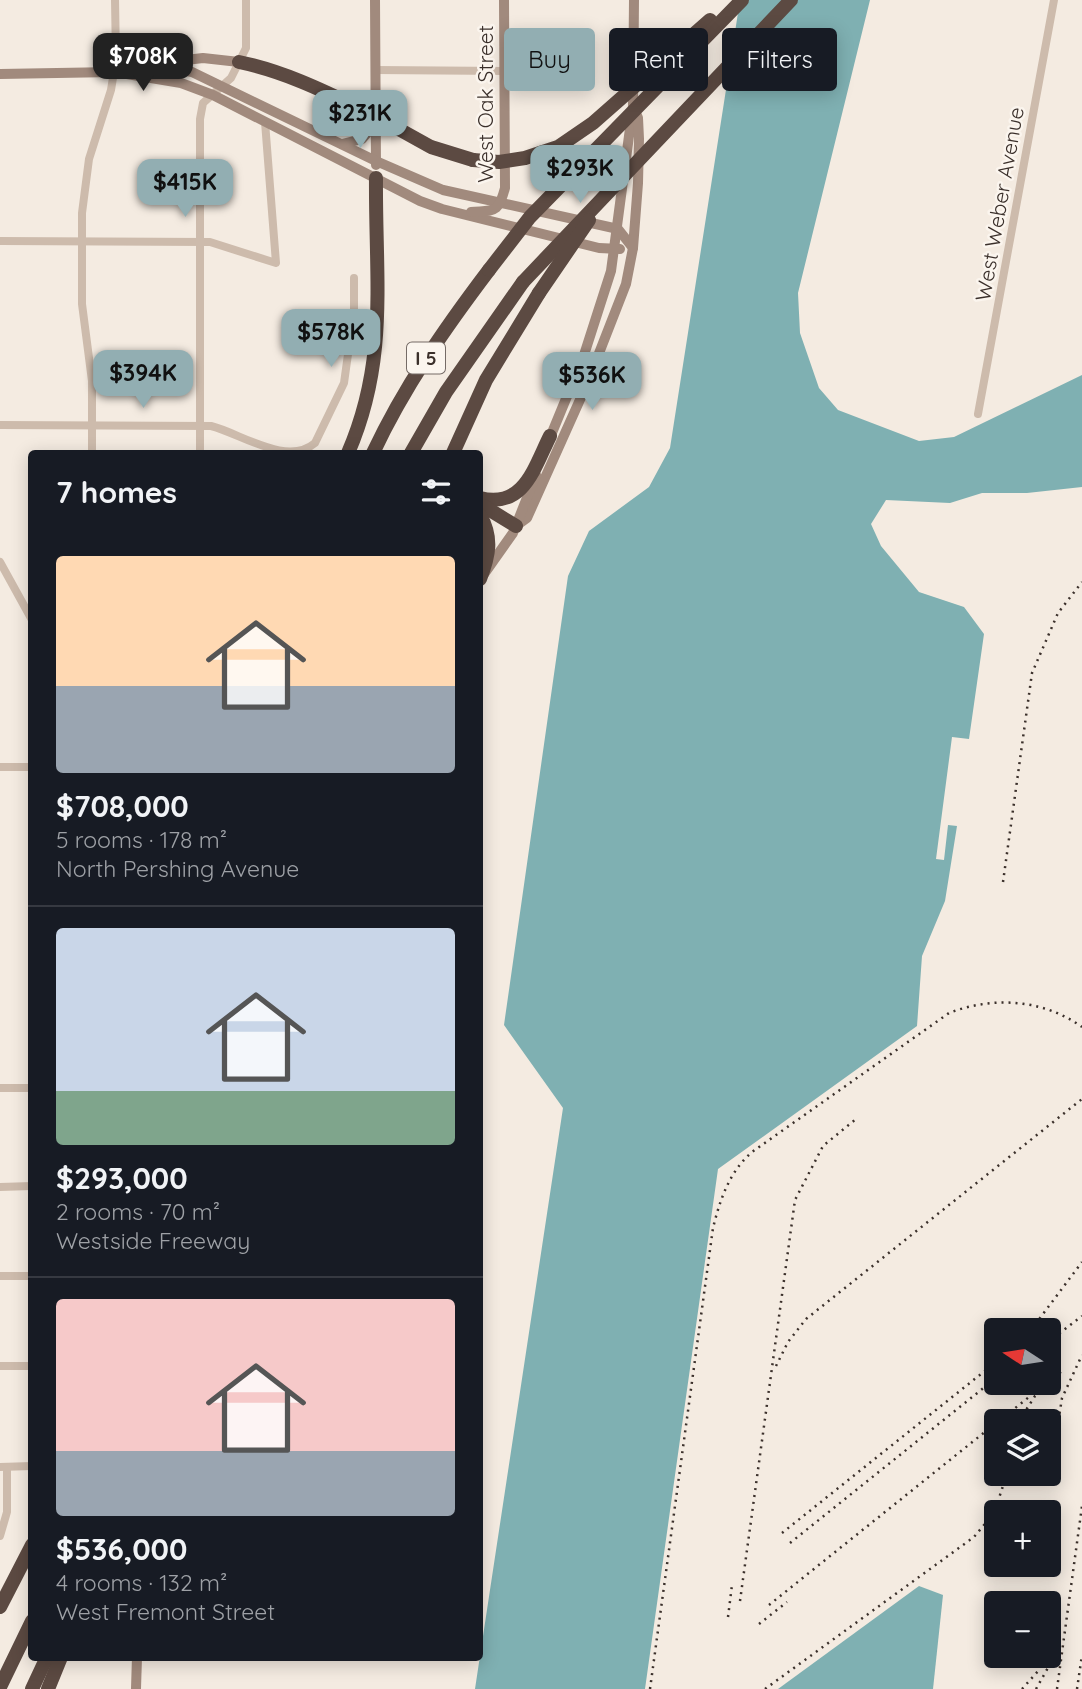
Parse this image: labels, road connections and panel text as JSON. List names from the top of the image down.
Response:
{
  "streets": {
    "highway": ["I 5"],
    "main road": ["West Oak Street"],
    "street": ["West Weber Avenue"]
  },
  "north": "left",
  "page": {
    "chip": ["Buy", "Rent", "Filters"],
    "price": [
      "$708K",
      "$231K",
      "$293K",
      "$415K",
      "$578K",
      "$394K",
      "$536K"
    ],
    "heading": "7 homes",
    "list": [
      {
        "name": "$708,000",
        "note": "5 rooms · 178 m² · North Pershing Avenue"
      },
      {
        "name": "$293,000",
        "note": "2 rooms · 70 m² · Westside Freeway"
      },
      {
        "name": "$536,000",
        "note": "4 rooms · 132 m² · West Fremont Street"
      }
    ],
    "map_buttons": ["+", "−"]
  }
}
